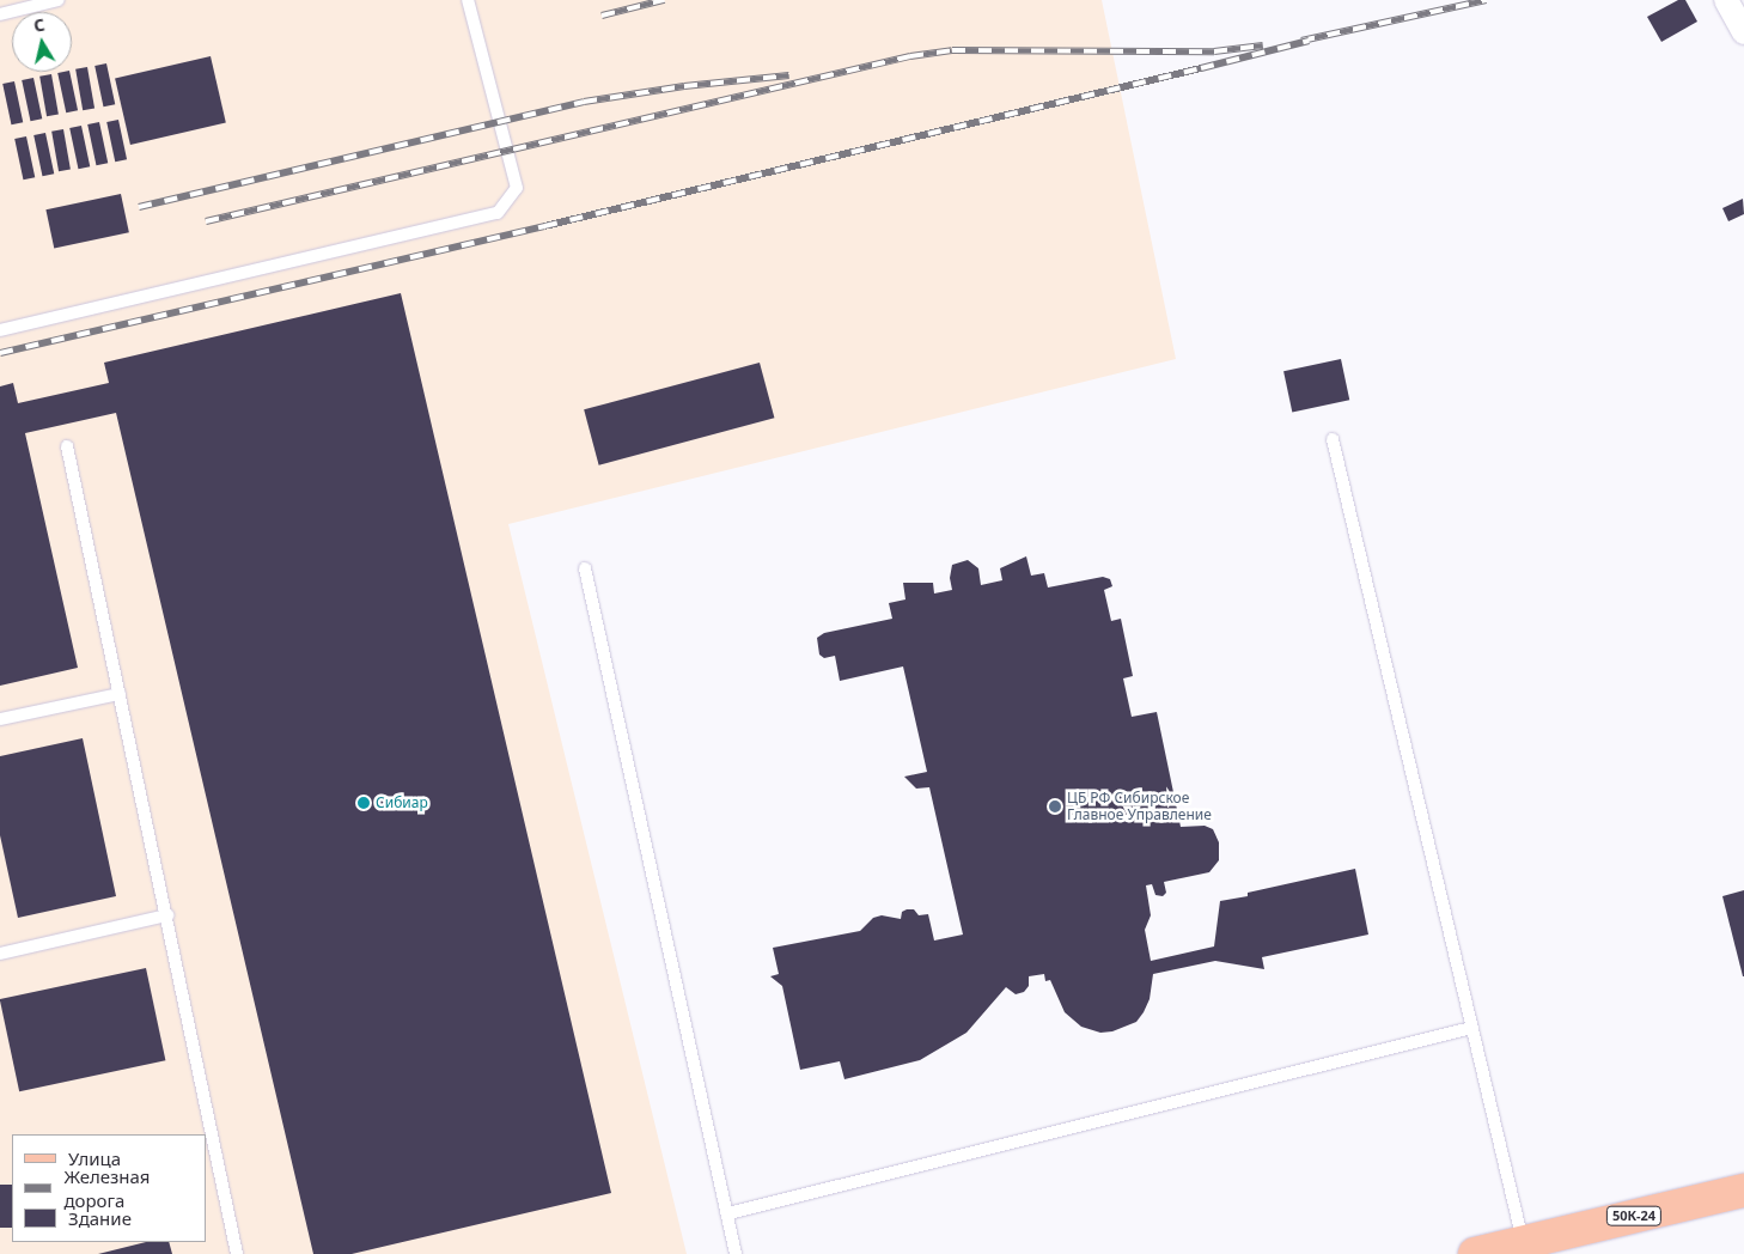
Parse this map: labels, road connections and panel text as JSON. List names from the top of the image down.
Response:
{
  "streets": {
    "main road": ["50К-24"]
  },
  "places": ["Сибиар", "ЦБ РФ Сибирское Главное Управление"],
  "legend": ["Улица", "Железная дорога", "Здание"],
  "north": "top"
}
